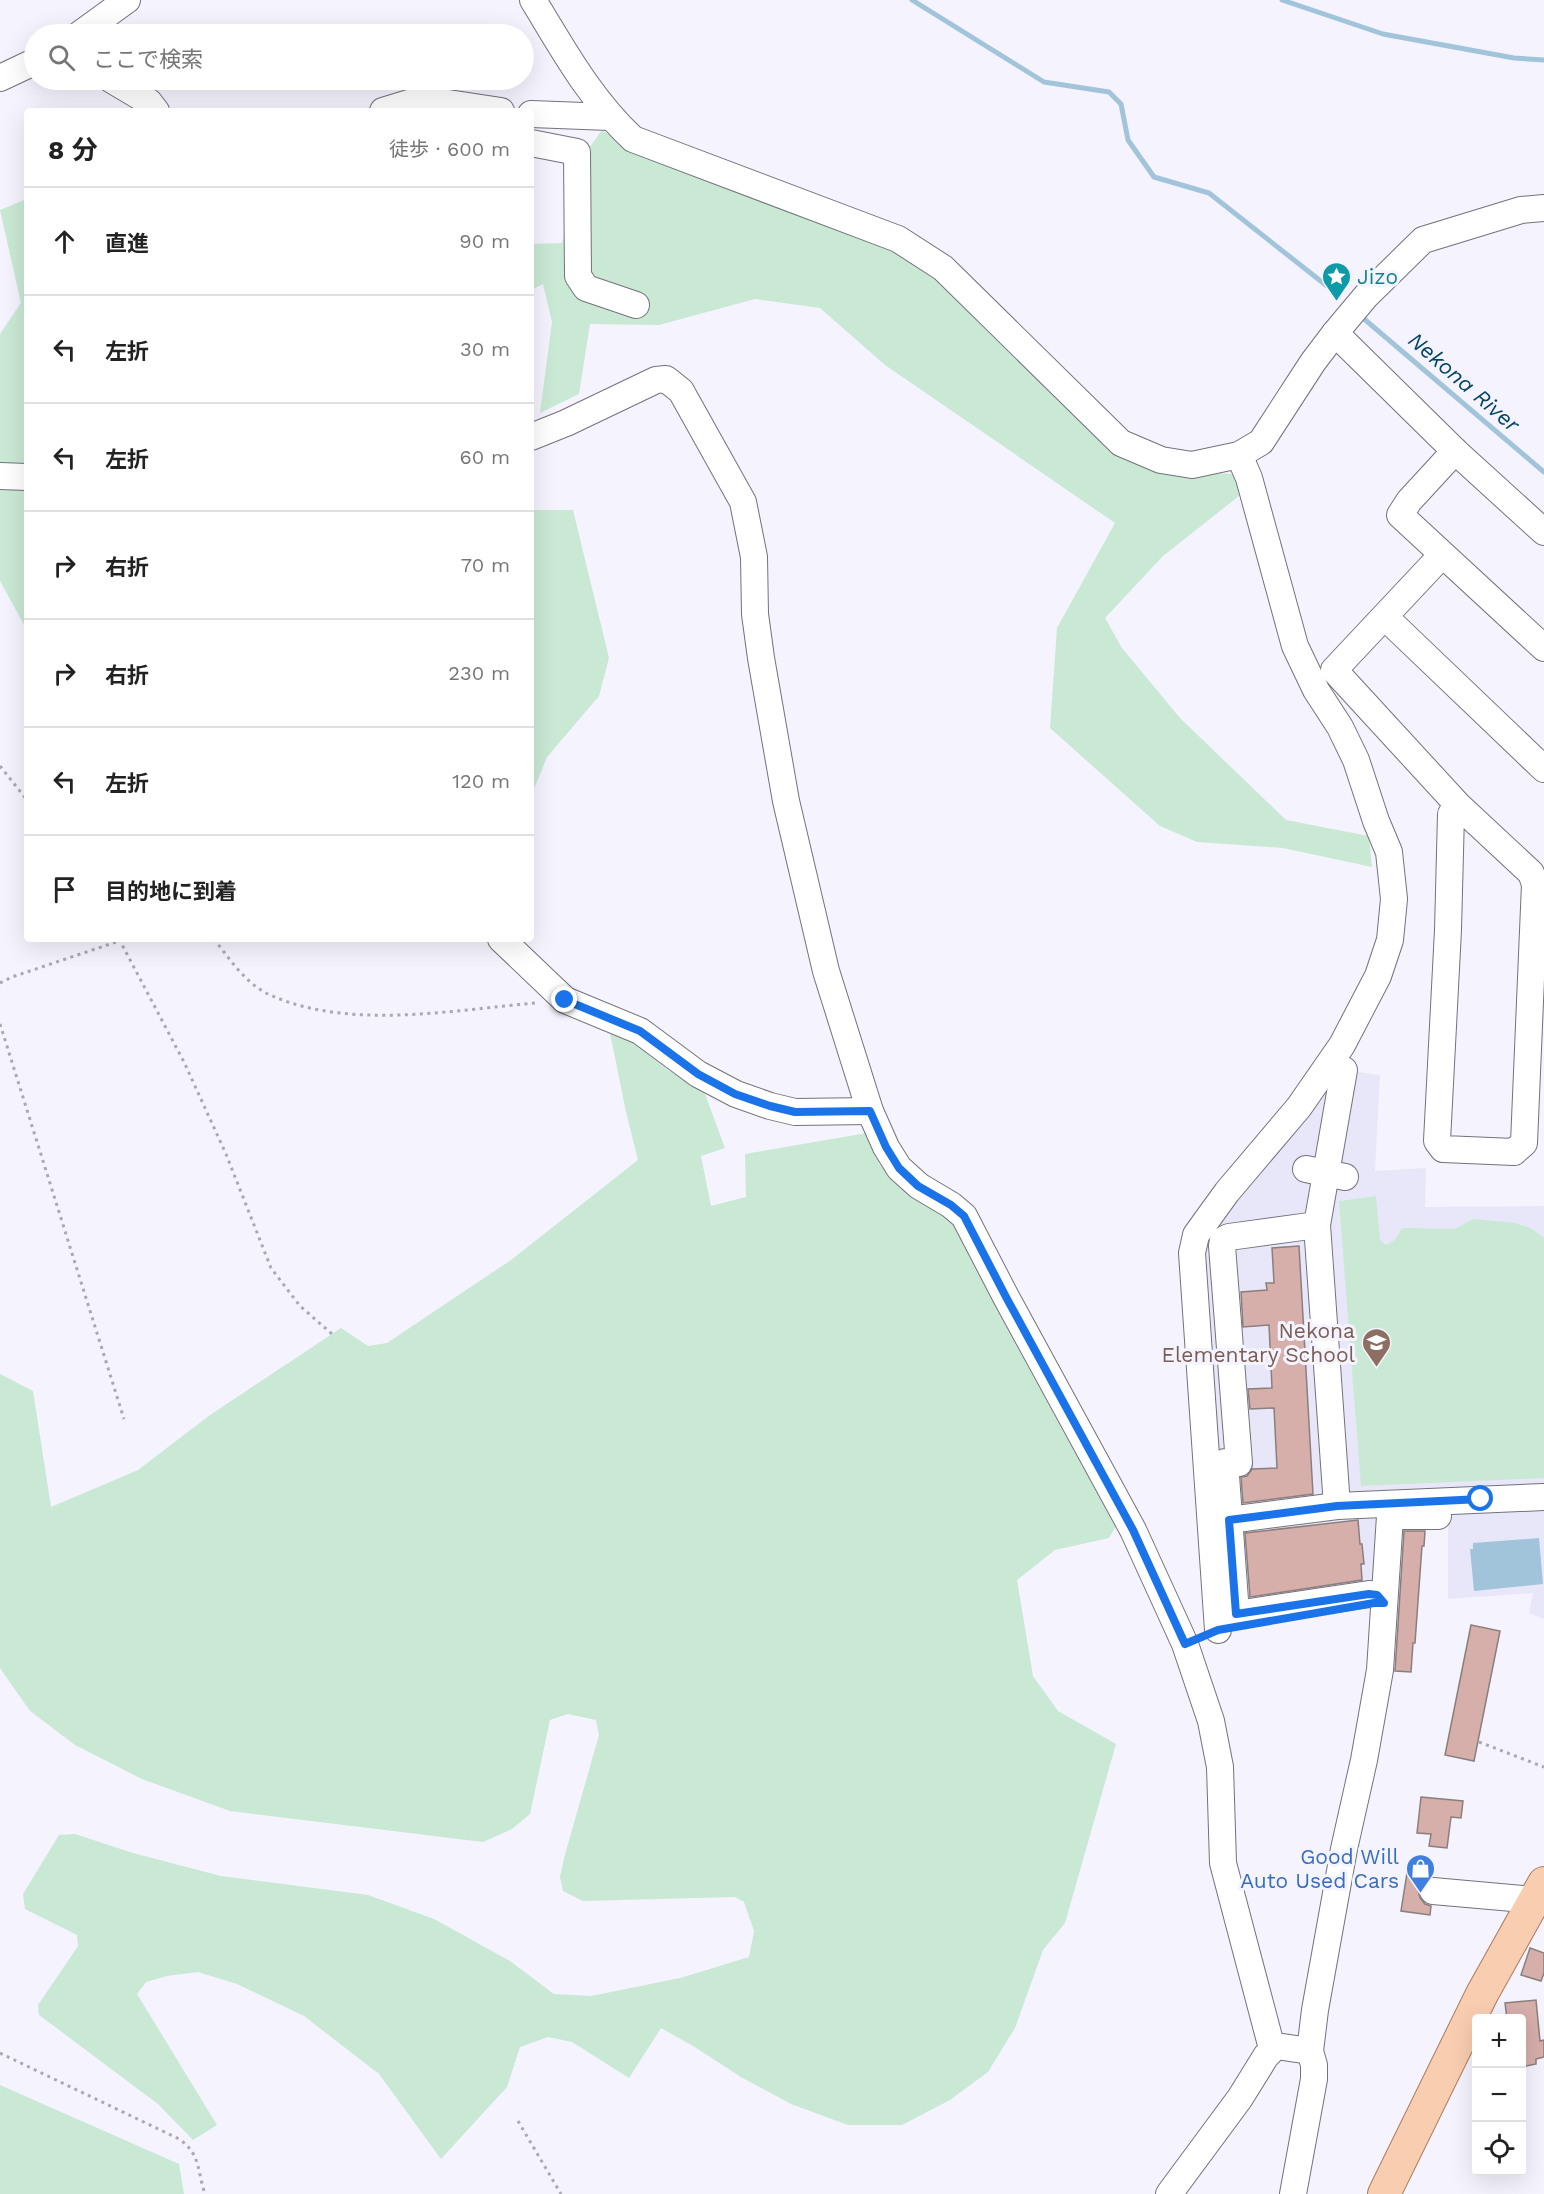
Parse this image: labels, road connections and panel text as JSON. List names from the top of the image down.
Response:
{
  "water": ["Nekona River"],
  "places": {
    "place": ["Jizo"],
    "school or university": ["Nekona Elementary School"],
    "shop": ["Good Will Auto Used Cars"]
  },
  "page": {
    "search": "ここで検索",
    "heading": ["8 分", "徒歩 · 600 m"],
    "list": [
      ["直進", "90 m"],
      ["左折", "30 m"],
      ["左折", "60 m"],
      ["右折", "70 m"],
      ["右折", "230 m"],
      ["左折", "120 m"],
      "目的地に到着"
    ],
    "map_buttons": ["+", "−"]
  }
}
